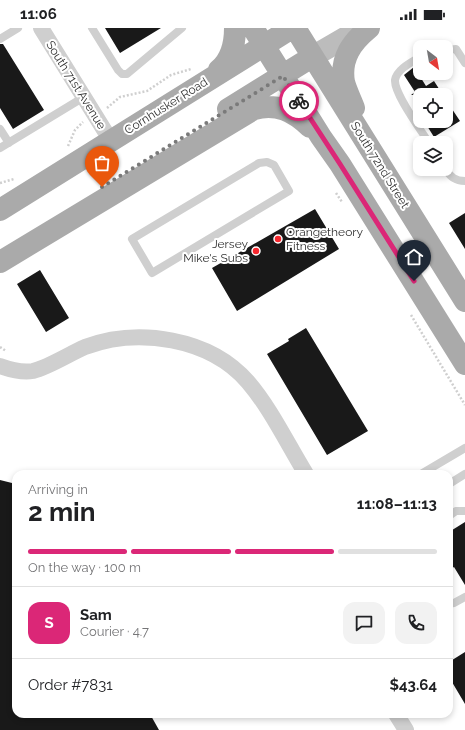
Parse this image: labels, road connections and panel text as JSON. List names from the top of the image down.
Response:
{
  "streets": {
    "main road": ["Cornhusker Road", "South 72nd Street"],
    "street": ["South 71st Avenue"]
  },
  "crossings": [
    ["South 71st Avenue", "Cornhusker Road"],
    ["Cornhusker Road", "South 72nd Street"]
  ],
  "places": ["Orangetheory Fitness", "Jersey Mike's Subs"],
  "north": "bottom right",
  "page": {
    "status": "11:06",
    "heading": ["2 min", "Arriving in", "11:08–11:13"],
    "panel": [
      "Sam",
      "Courier · 4.7",
      "Order #7831",
      "$43.64"
    ],
    "bar": "On the way · 100 m",
    "round": "S"
  }
}
